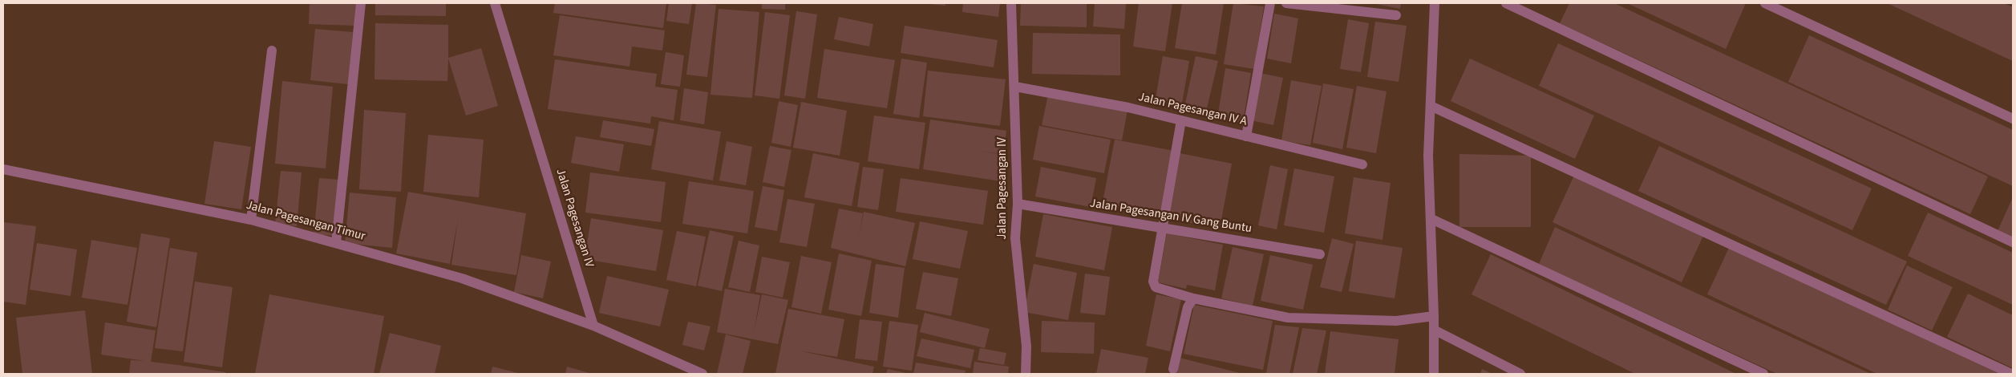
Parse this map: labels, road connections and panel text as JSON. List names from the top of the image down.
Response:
{
  "streets": {
    "street": [
      "Jalan Pagesangan IV A",
      "Jalan Pagesangan IV",
      "Jalan Pagesangan IV Gang Buntu",
      "Jalan Pagesangan Timur"
    ]
  },
  "crossings": [
    ["Jalan Pagesangan IV A", "Jalan Pagesangan IV"],
    ["Jalan Pagesangan IV", "Jalan Pagesangan IV Gang Buntu"],
    ["Jalan Pagesangan IV", "Jalan Pagesangan Timur"]
  ]
}
